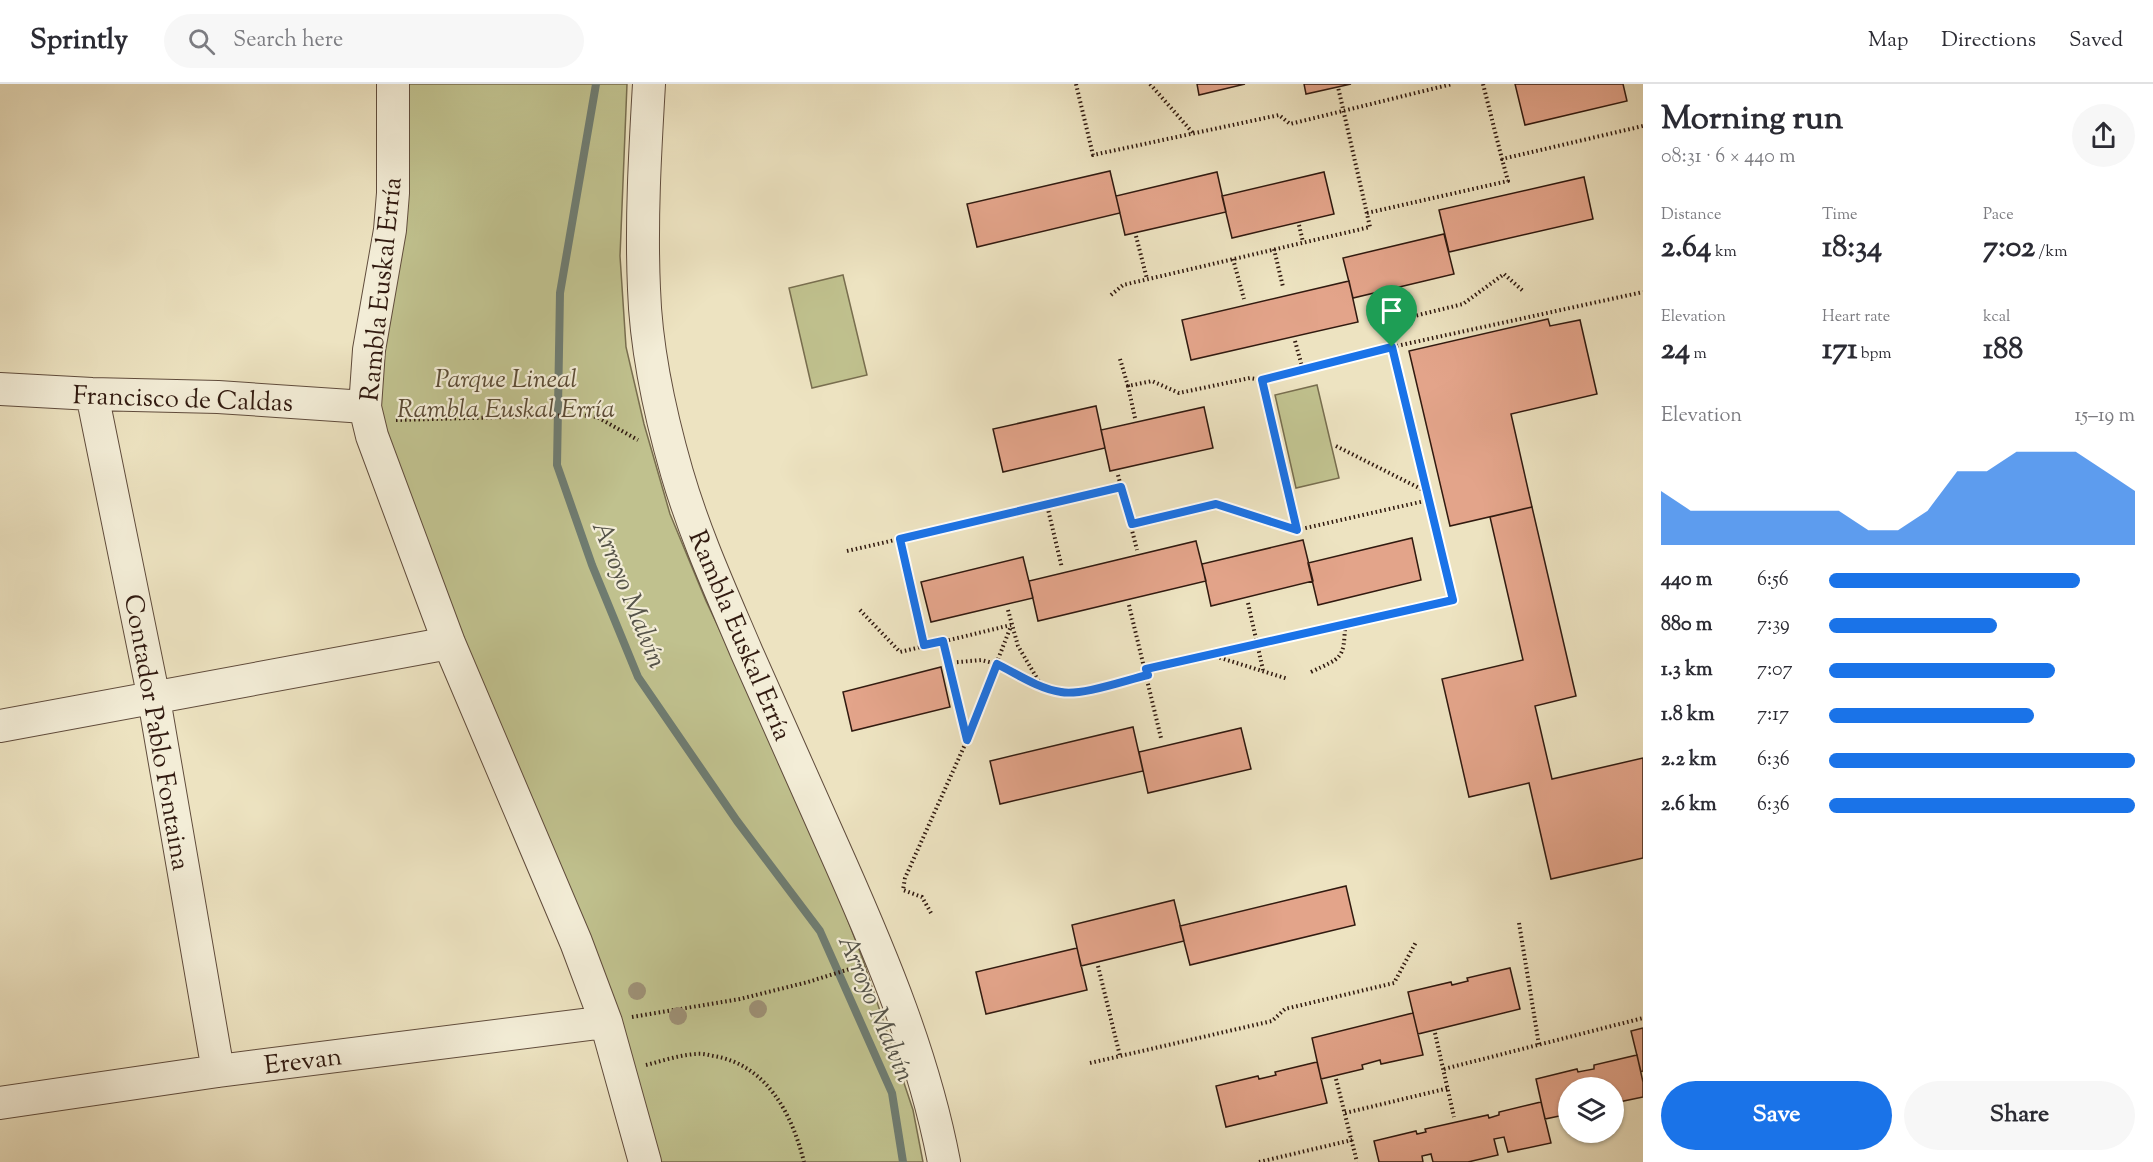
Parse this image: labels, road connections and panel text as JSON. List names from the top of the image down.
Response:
{
  "streets": {
    "street": [
      "Rambla Euskal Erría",
      "Francisco de Caldas",
      "Contador Pablo Fontaina",
      "Erevan"
    ]
  },
  "crossings": [
    ["Rambla Euskal Erría", "Francisco de Caldas"],
    ["Rambla Euskal Erría", "Erevan"],
    ["Francisco de Caldas", "Contador Pablo Fontaina"],
    ["Contador Pablo Fontaina", "Erevan"]
  ],
  "water": ["Arroyo Malvín"],
  "parks": ["Parque Lineal Rambla Euskal Erría"],
  "page": {
    "header": "Sprintly",
    "search": "Search here",
    "nav": ["Map", "Directions", "Saved"],
    "heading": ["Morning run", "08:31 · 6 × 440 m"],
    "stats": [
      ["Distance", "2.64 km"],
      ["Time", "18:34"],
      ["Pace", "7:02 /km"],
      ["Elevation", "24 m"],
      ["Heart rate", "171 bpm"],
      ["kcal", "188"]
    ],
    "chart": ["Elevation", "15–19 m"],
    "list": [
      {
        "name": "440 m",
        "note": "6:56"
      },
      {
        "name": "880 m",
        "note": "7:39"
      },
      {
        "name": "1.3 km",
        "note": "7:07"
      },
      {
        "name": "1.8 km",
        "note": "7:17"
      },
      {
        "name": "2.2 km",
        "note": "6:36"
      },
      {
        "name": "2.6 km",
        "note": "6:36"
      }
    ],
    "buttons": ["Save", "Share"]
  }
}
